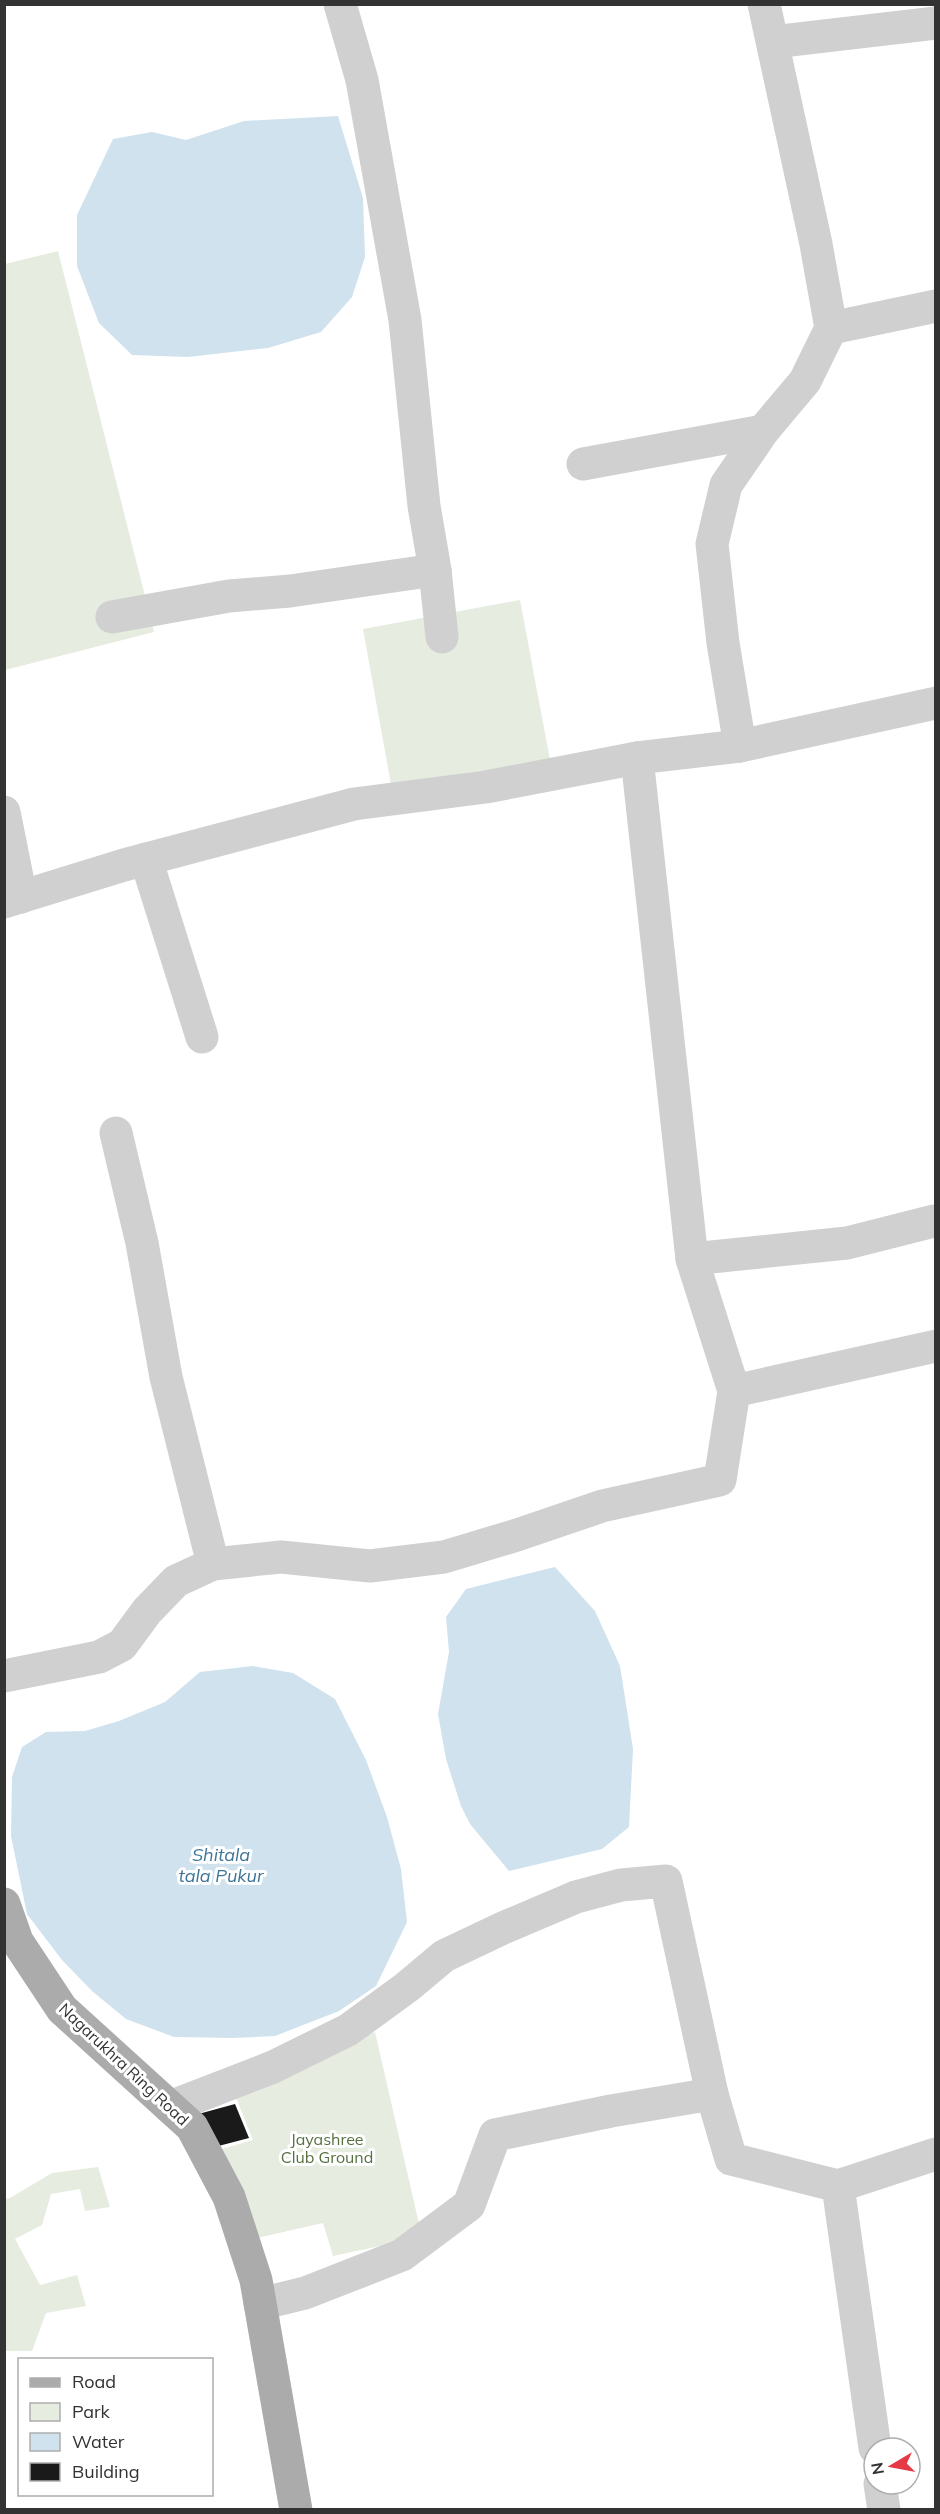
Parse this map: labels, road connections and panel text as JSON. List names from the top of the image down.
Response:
{
  "streets": {
    "main road": ["Nagarukhra Ring Road"]
  },
  "water": ["Shitala tala Pukur"],
  "parks": ["Jayashree Club Ground"],
  "legend": [
    "Road",
    "Park",
    "Water",
    "Building"
  ],
  "north": "left"
}
